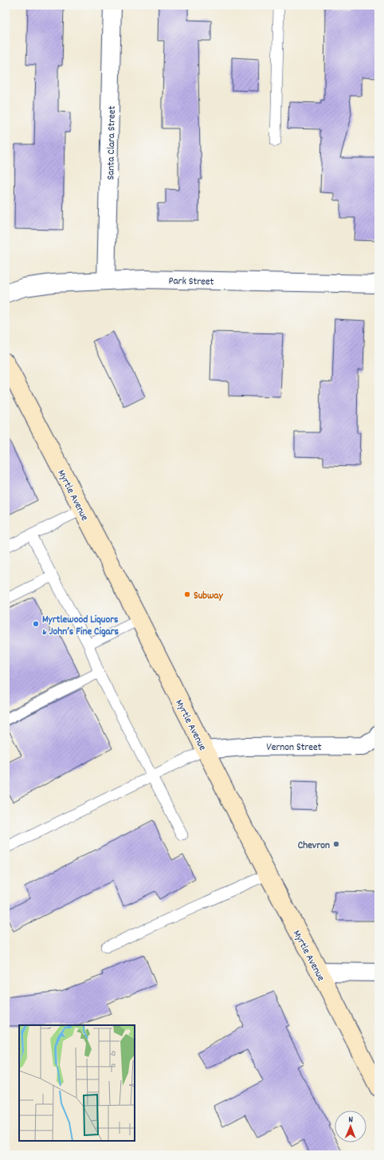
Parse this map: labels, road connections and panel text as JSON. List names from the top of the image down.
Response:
{
  "streets": {
    "main road": ["Myrtle Avenue"],
    "street": ["Santa Clara Street", "Park Street", "Vernon Street"]
  },
  "crossings": [
    ["Santa Clara Street", "Park Street"],
    ["Myrtle Avenue", "Vernon Street"]
  ],
  "places": ["Subway", "Myrtlewood Liquors & John’s Fine Cigars", "Chevron"],
  "north": "top"
}
